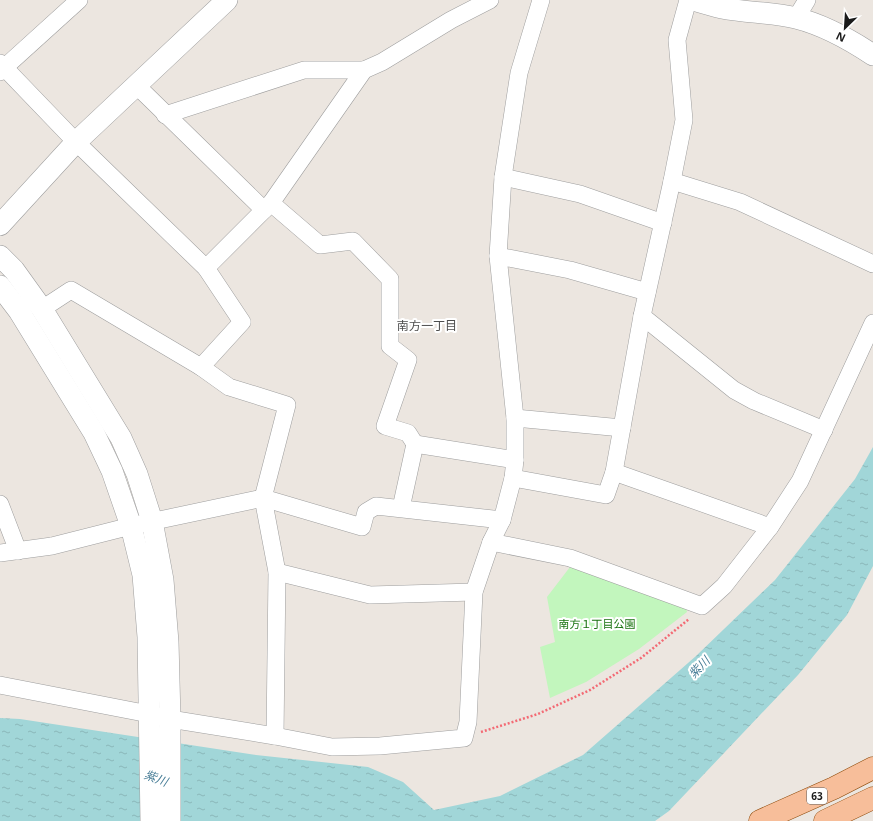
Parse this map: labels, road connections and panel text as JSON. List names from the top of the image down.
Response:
{
  "streets": {
    "main road": ["63"]
  },
  "districts": ["南方一丁目"],
  "water": ["紫川"],
  "parks": ["南方１丁目公園"],
  "north": "bottom left"
}
